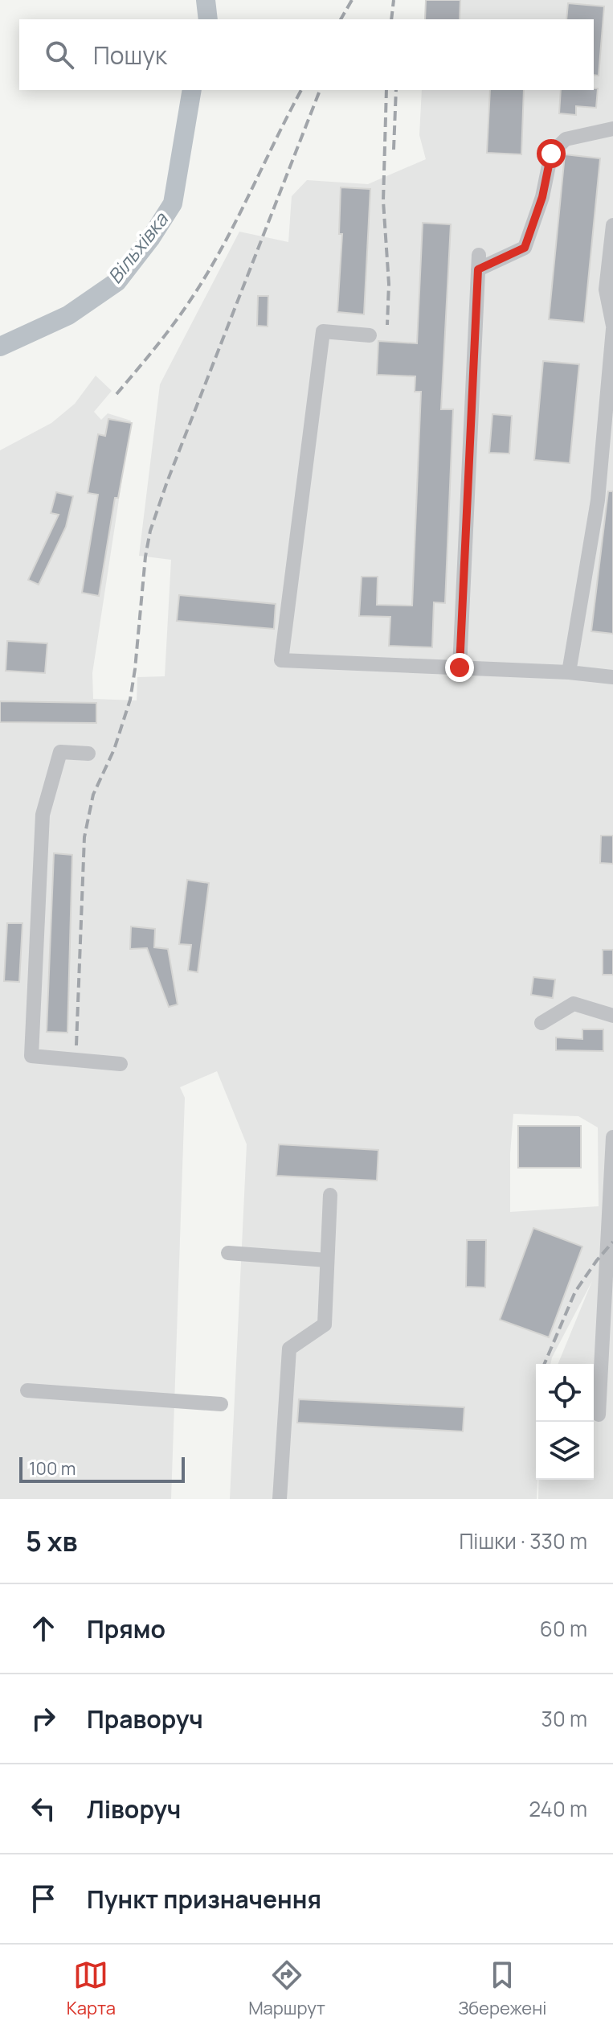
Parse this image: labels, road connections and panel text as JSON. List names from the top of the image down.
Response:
{
  "water": ["Вільхівка"],
  "scale_bar": "100 m",
  "page": {
    "search": "Пошук",
    "scale": "100 m",
    "heading": ["5 хв", "Пішки · 330 m"],
    "list": [
      ["Прямо", "60 m"],
      ["Праворуч", "30 m"],
      ["Ліворуч", "240 m"],
      "Пункт призначення"
    ],
    "nav": ["Карта", "Маршрут", "Збережені"]
  }
}
